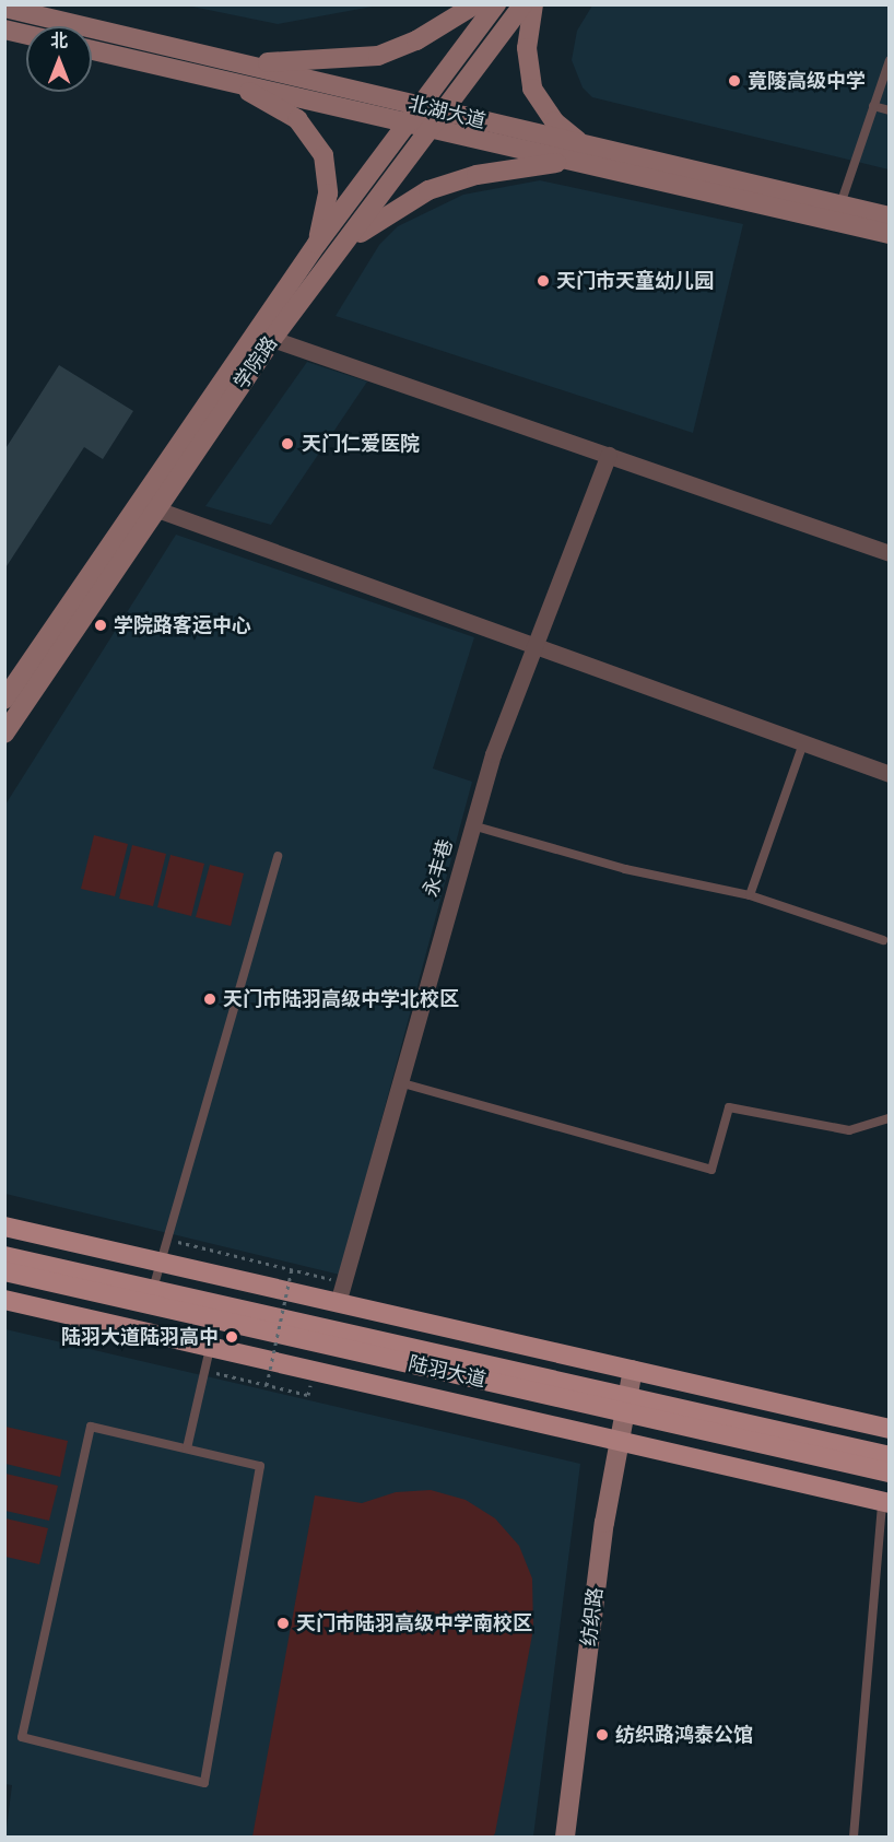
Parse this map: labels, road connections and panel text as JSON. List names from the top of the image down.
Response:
{
  "streets": {
    "main road": [
      "北湖大道",
      "学院路",
      "陆羽大道",
      "纺织路"
    ],
    "street": ["永丰巷"]
  },
  "crossings": [
    ["北湖大道", "学院路"],
    ["陆羽大道", "纺织路"]
  ],
  "places": [
    "竟陵高级中学",
    "天门市天童幼儿园",
    "天门仁爱医院",
    "学院路客运中心",
    "天门市陆羽高级中学北校区",
    "陆羽大道陆羽高中",
    "天门市陆羽高级中学南校区",
    "纺织路鸿泰公馆"
  ],
  "north": "top"
}
